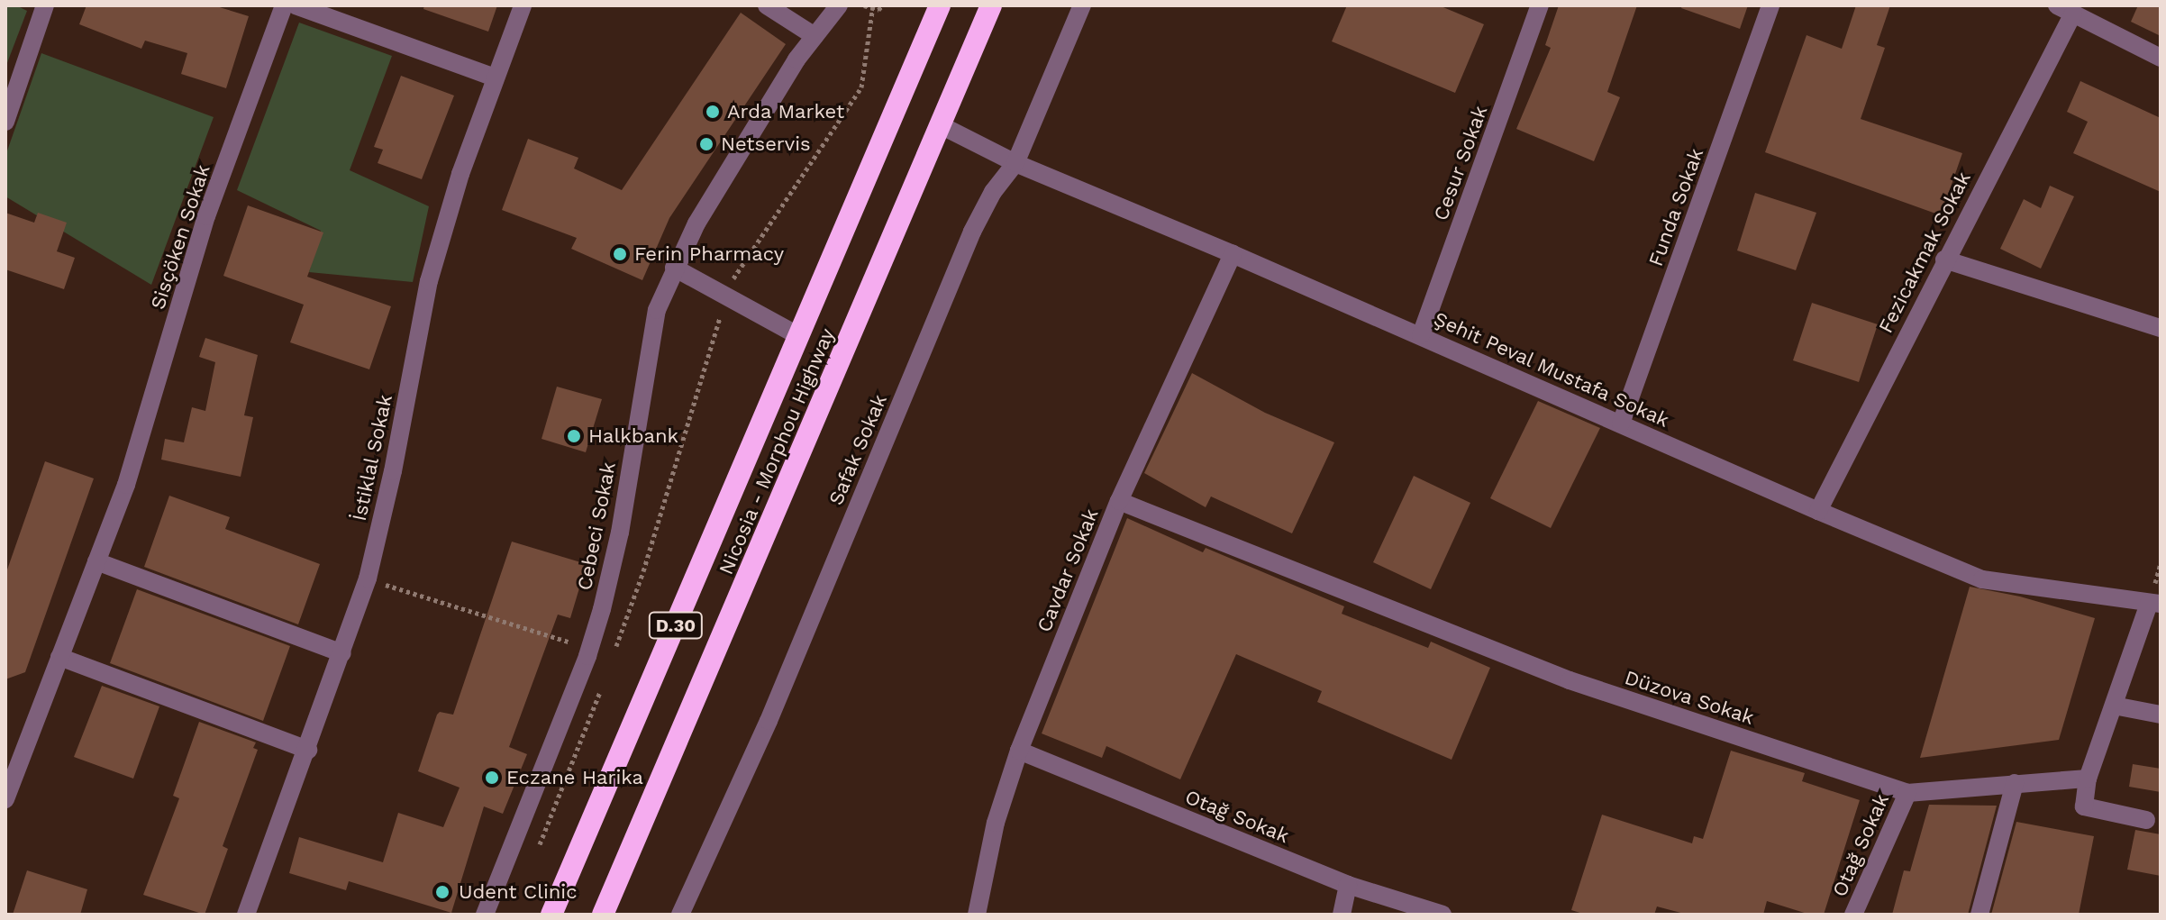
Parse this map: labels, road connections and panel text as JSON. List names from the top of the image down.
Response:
{
  "streets": {
    "highway": ["Nicosia - Morphou Highway", "D.30"],
    "street": [
      "Cesur Sokak",
      "Funda Sokak",
      "Sisçöken Sokak",
      "Fezicakmak Sokak",
      "Şehit Peval Mustafa Sokak",
      "Safak Sokak",
      "İstiklal Sokak",
      "Cebeci Sokak",
      "Cavdar Sokak",
      "Düzova Sokak",
      "Otağ Sokak"
    ]
  },
  "crossings": [
    ["Cesur Sokak", "Şehit Peval Mustafa Sokak"],
    ["Funda Sokak", "Şehit Peval Mustafa Sokak"],
    ["Fezicakmak Sokak", "Şehit Peval Mustafa Sokak"],
    ["Şehit Peval Mustafa Sokak", "Safak Sokak"],
    ["Şehit Peval Mustafa Sokak", "Nicosia - Morphou Highway"],
    ["Şehit Peval Mustafa Sokak", "Cavdar Sokak"],
    ["Cavdar Sokak", "Düzova Sokak"],
    ["Cavdar Sokak", "Otağ Sokak"],
    ["Düzova Sokak", "Otağ Sokak"]
  ],
  "places": [
    "Arda Market",
    "Netservis",
    "Ferin Pharmacy",
    "Halkbank",
    "Eczane Harika",
    "Udent Clinic"
  ]
}
